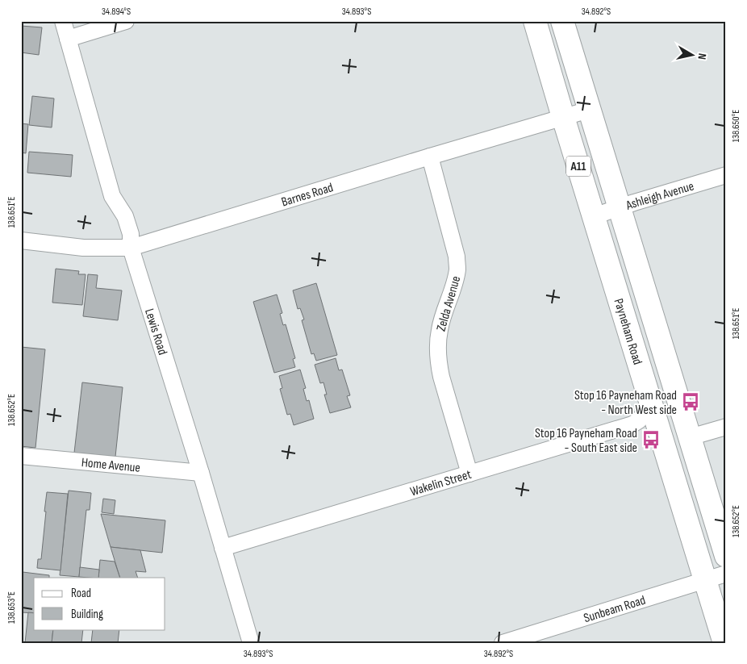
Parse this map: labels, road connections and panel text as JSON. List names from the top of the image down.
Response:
{
  "streets": {
    "main road": ["A11", "Payneham Road"],
    "street": [
      "Barnes Road",
      "Ashleigh Avenue",
      "Zelda Avenue",
      "Lewis Road",
      "Home Avenue",
      "Wakelin Street",
      "Sunbeam Road"
    ]
  },
  "crossings": [
    ["Barnes Road", "Zelda Avenue"],
    ["Barnes Road", "Lewis Road"],
    ["Barnes Road", "Payneham Road"],
    ["Ashleigh Avenue", "Payneham Road"],
    ["Zelda Avenue", "Wakelin Street"],
    ["Lewis Road", "Home Avenue"],
    ["Lewis Road", "Wakelin Street"],
    ["Payneham Road", "Wakelin Street"],
    ["Payneham Road", "Sunbeam Road"]
  ],
  "places": {
    "bus stop": ["Stop 16 Payneham Road - North West side", "Stop 16 Payneham Road - South East side"]
  },
  "legend": ["Road", "Building"],
  "north": "right",
  "coordinates": [
    "34.894°S",
    "34.893°S",
    "34.892°S",
    "138.650°E",
    "138.651°E",
    "138.652°E",
    "138.653°E"
  ]
}
